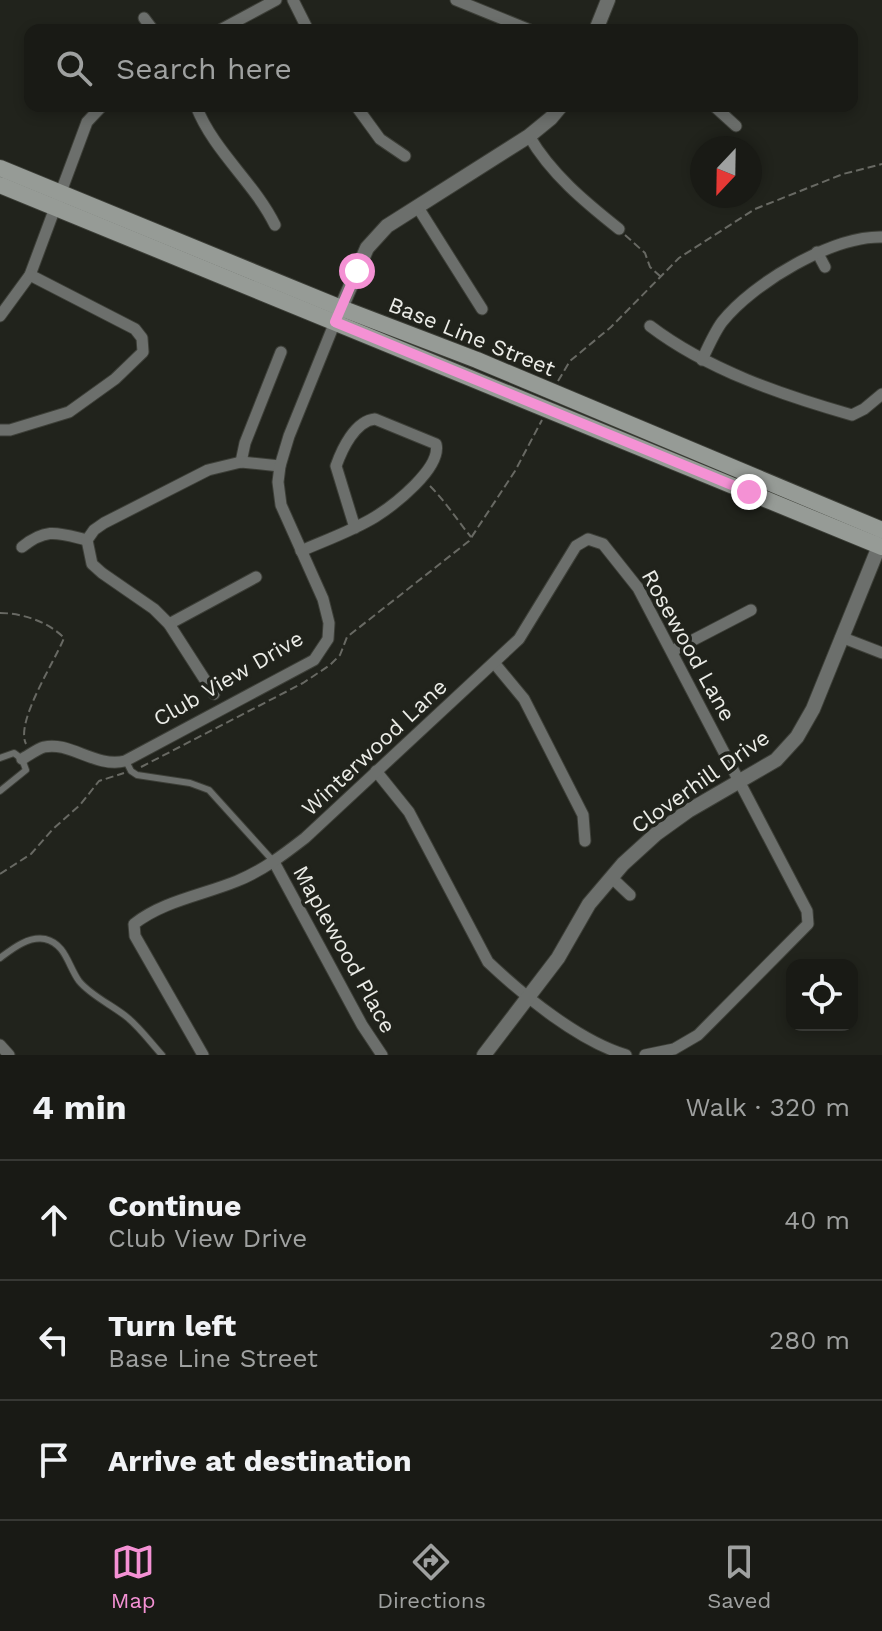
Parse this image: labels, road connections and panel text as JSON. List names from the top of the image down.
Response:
{
  "streets": {
    "main road": ["Base Line Street"],
    "street": [
      "Rosewood Lane",
      "Club View Drive",
      "Winterwood Lane",
      "Cloverhill Drive",
      "Maplewood Place"
    ]
  },
  "crossings": [
    ["Base Line Street", "Club View Drive"],
    ["Base Line Street", "Cloverhill Drive"],
    ["Rosewood Lane", "Winterwood Lane"],
    ["Rosewood Lane", "Cloverhill Drive"],
    ["Winterwood Lane", "Maplewood Place"]
  ],
  "north": "bottom",
  "page": {
    "search": "Search here",
    "heading": ["4 min", "Walk · 320 m"],
    "list": [
      ["Continue", "Club View Drive", "40 m"],
      ["Turn left", "Base Line Street", "280 m"],
      "Arrive at destination"
    ],
    "nav": ["Map", "Directions", "Saved"]
  }
}
